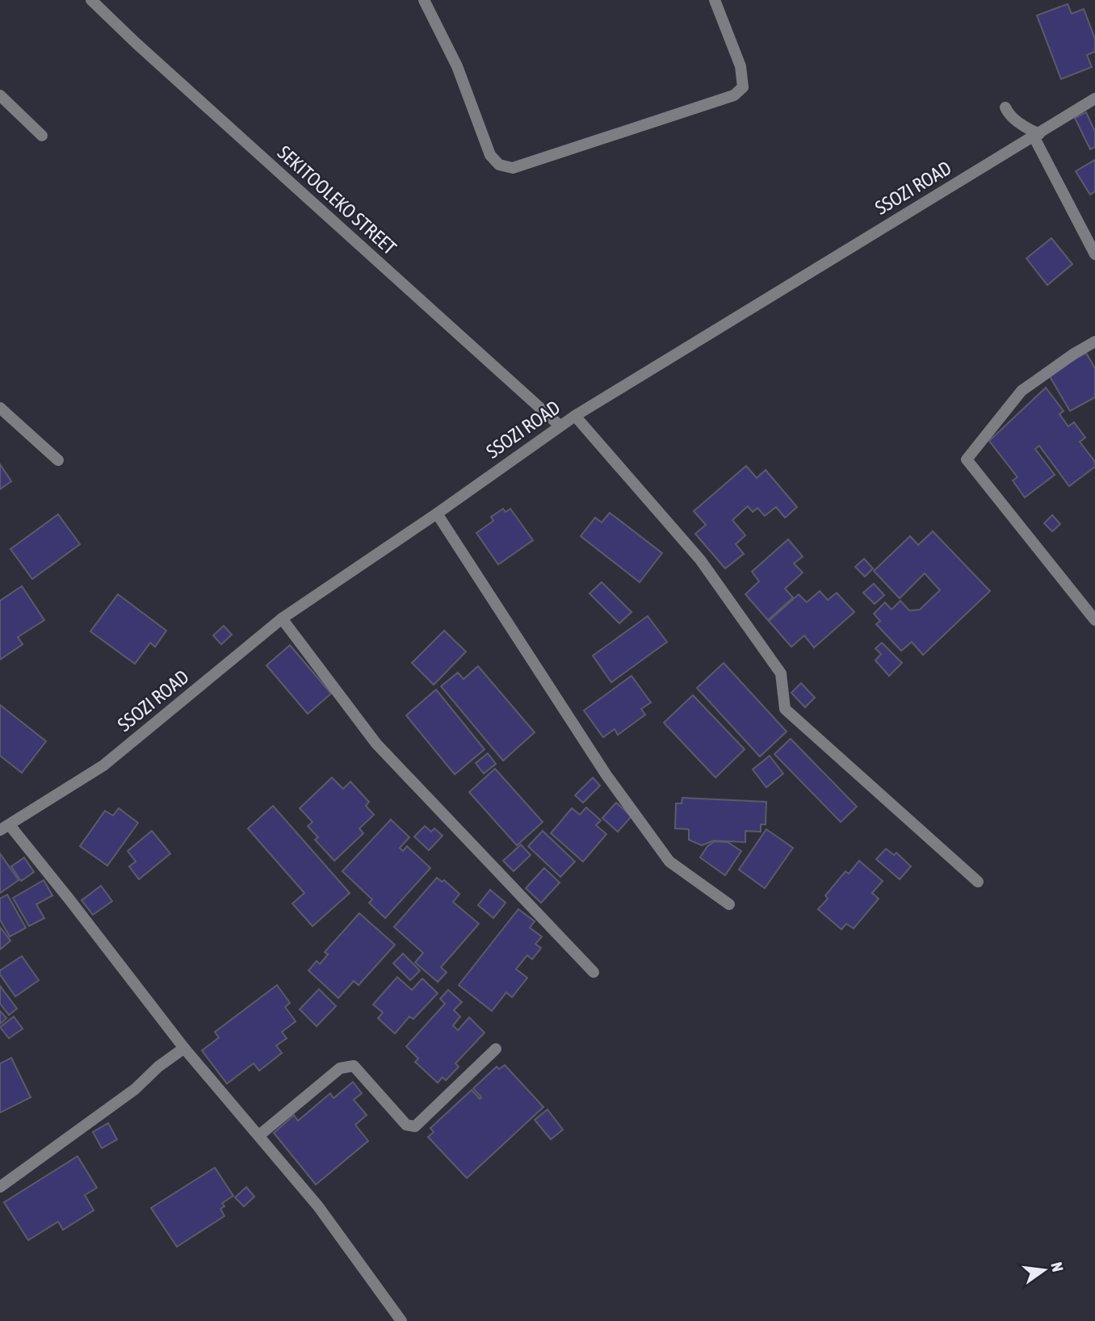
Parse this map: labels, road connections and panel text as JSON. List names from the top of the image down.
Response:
{
  "streets": {
    "street": ["SSOZI ROAD", "SEKITOOLEKO STREET"]
  },
  "crossings": [
    ["SSOZI ROAD", "SEKITOOLEKO STREET"]
  ],
  "north": "right"
}
